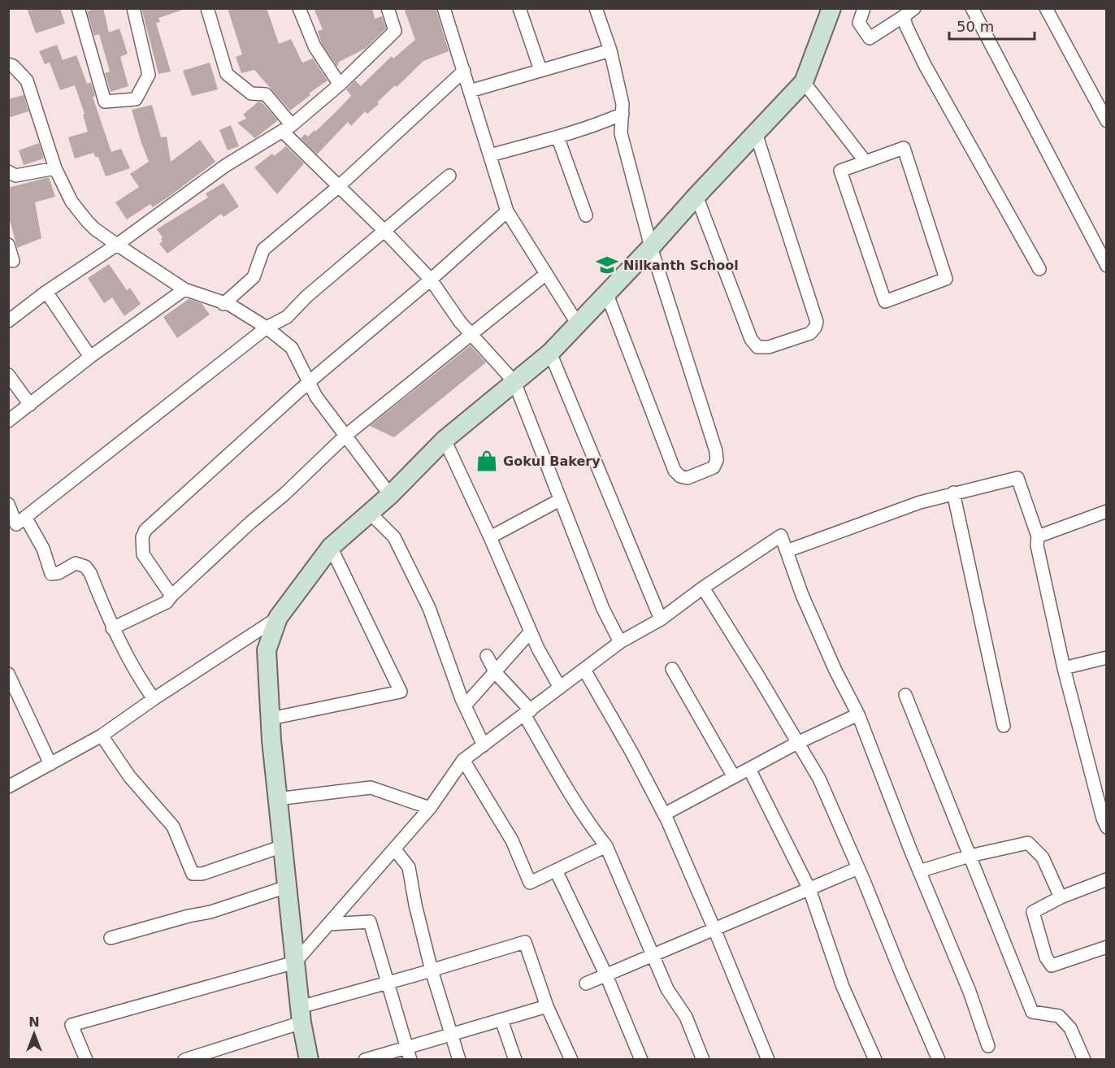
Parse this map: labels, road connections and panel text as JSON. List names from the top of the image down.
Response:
{
  "places": {
    "school or university": ["Nilkanth School"],
    "shop": ["Gokul Bakery"]
  },
  "scale_bar": "50 m",
  "north": "top"
}
